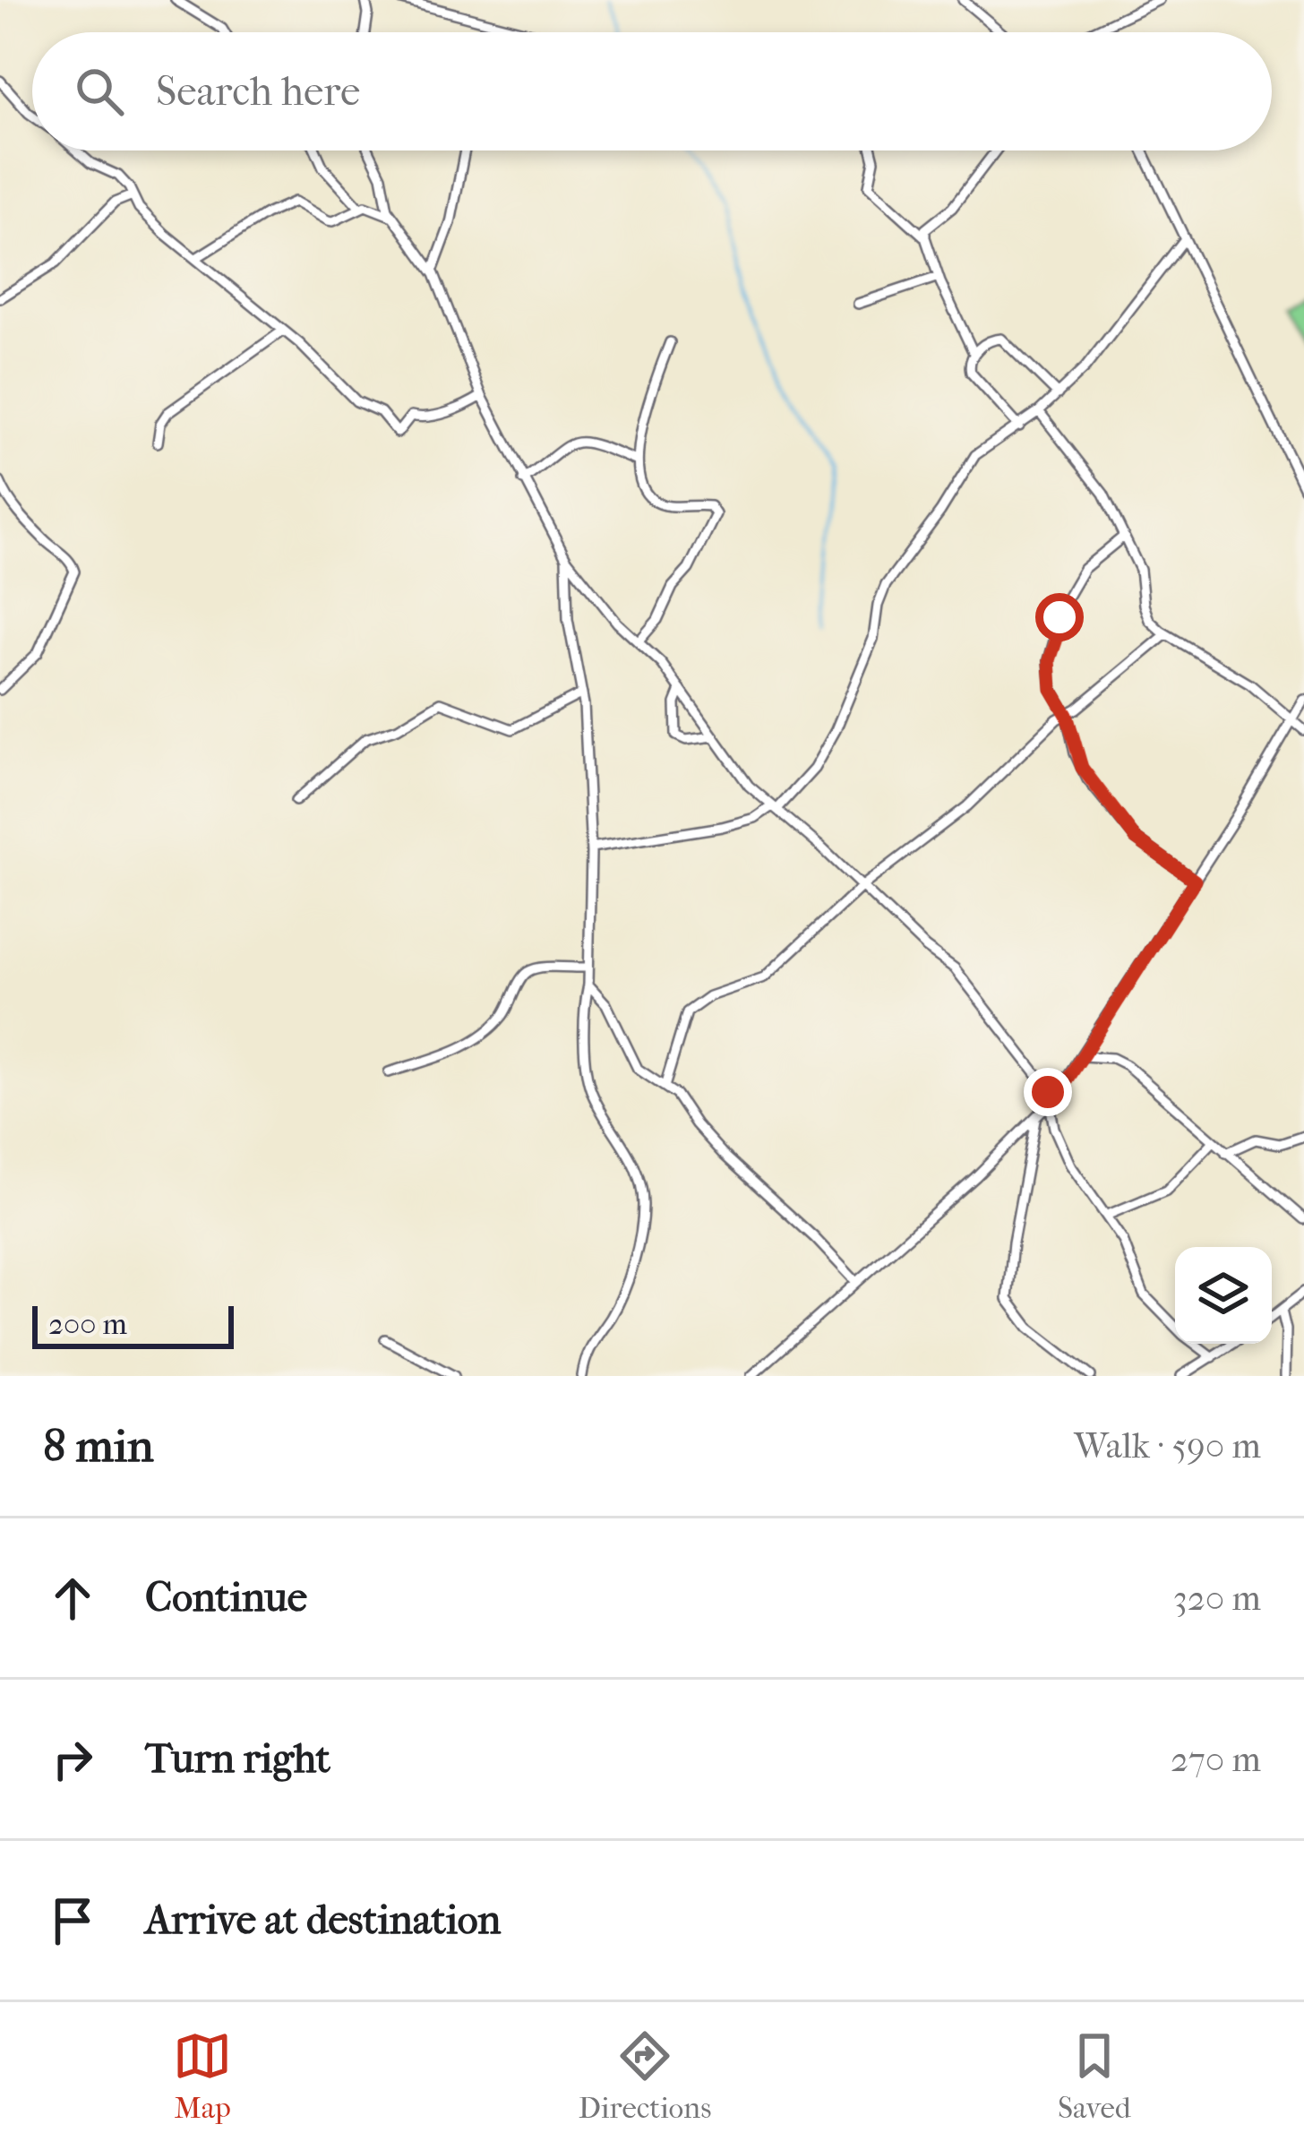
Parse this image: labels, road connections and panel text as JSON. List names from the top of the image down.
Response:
{
  "scale_bar": "200 m",
  "page": {
    "search": "Search here",
    "scale": "200 m",
    "heading": ["8 min", "Walk · 590 m"],
    "list": [
      ["Continue", "320 m"],
      ["Turn right", "270 m"],
      "Arrive at destination"
    ],
    "nav": ["Map", "Directions", "Saved"]
  }
}
